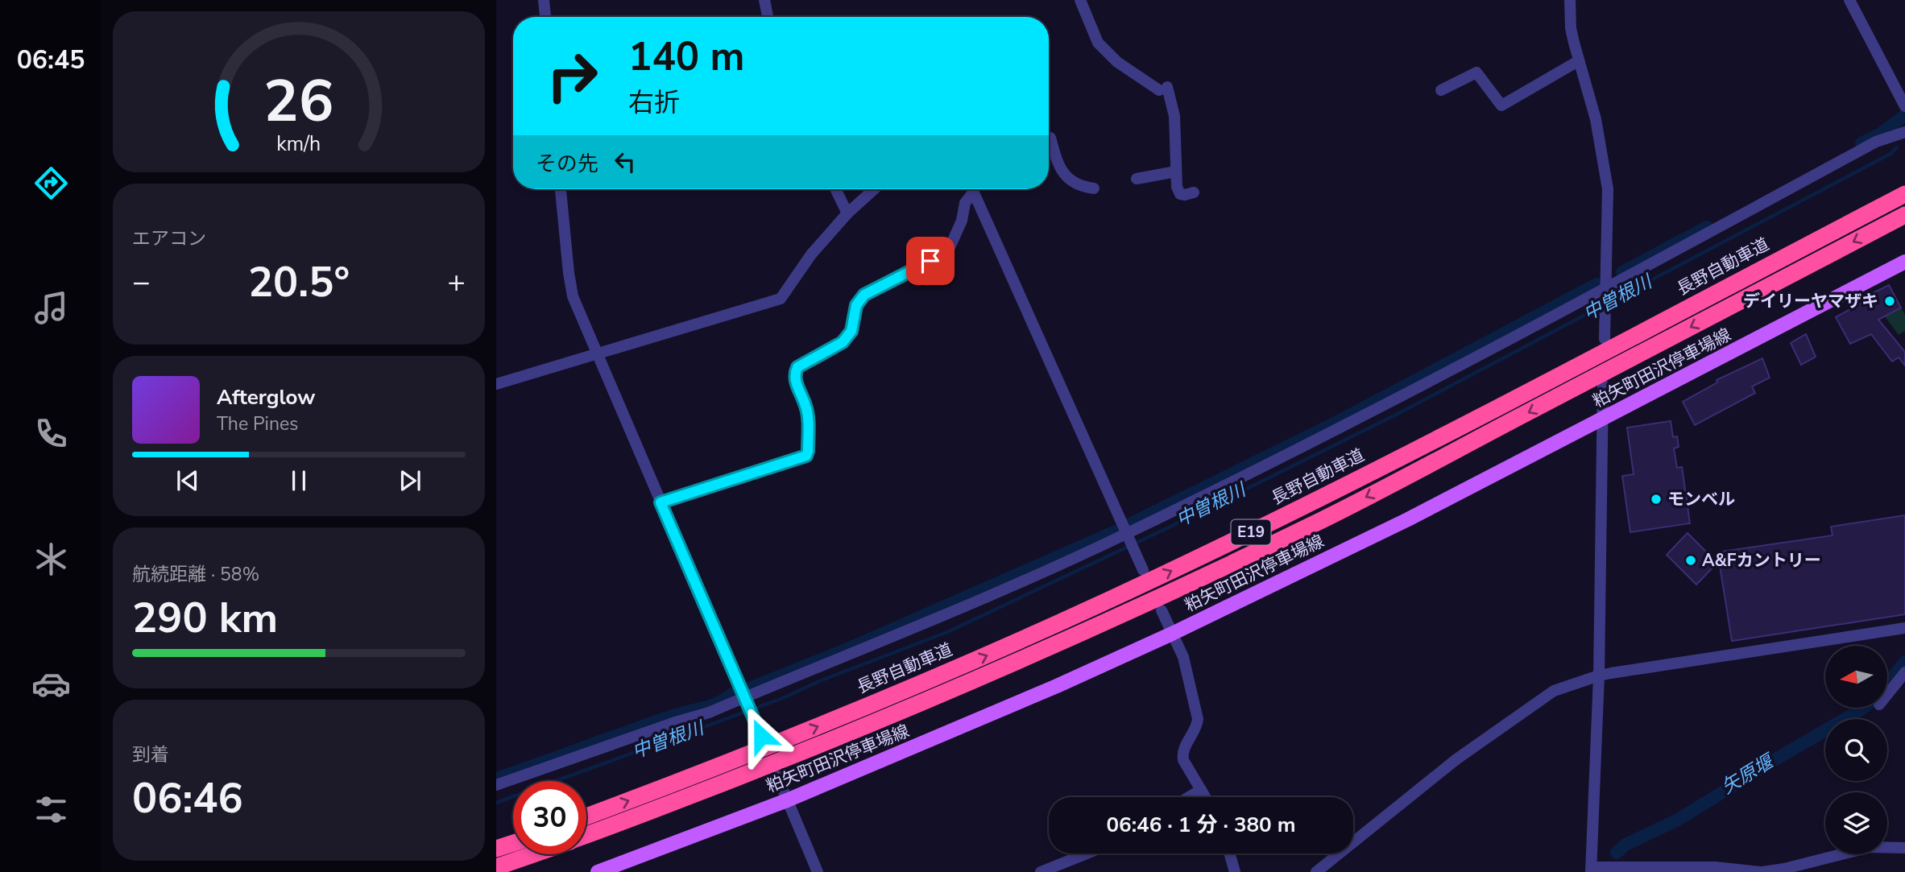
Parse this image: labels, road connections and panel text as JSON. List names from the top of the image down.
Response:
{
  "streets": {
    "highway": ["長野自動車道", "E19"],
    "main road": ["粕矢町田沢停車場線"]
  },
  "water": ["中曽根川", "矢原堰"],
  "places": ["デイリーヤマザキ", "モンベル", "A&Fカントリー"],
  "north": "left",
  "page": {
    "tabs": "06:45",
    "turn": ["140 m", "右折"],
    "then": "その先",
    "tile": [
      "エアコン",
      ["航続距離 · 58%", "290 km"],
      ["到着", "06:46"]
    ],
    "heat": ["−", "20.5°", "+"],
    "song": ["Afterglow", "The Pines"],
    "limit": "30",
    "trip": "06:46 · 1 分 · 380 m",
    "gauge": ["26", "km/h"]
  }
}
